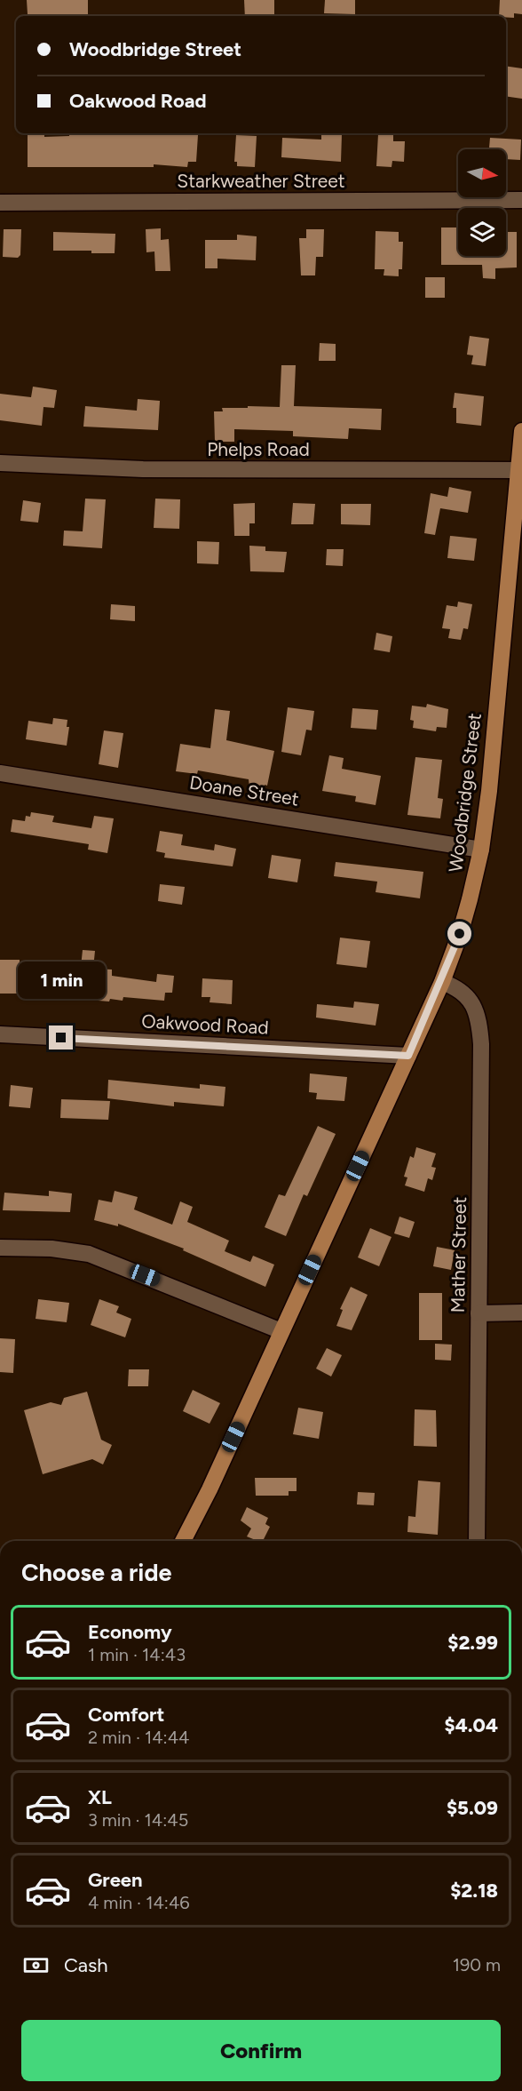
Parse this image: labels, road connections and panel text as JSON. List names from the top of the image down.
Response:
{
  "streets": {
    "main road": ["Woodbridge Street"],
    "street": [
      "Starkweather Street",
      "Phelps Road",
      "Doane Street",
      "Oakwood Road",
      "Mather Street"
    ]
  },
  "crossings": [
    ["Phelps Road", "Woodbridge Street"],
    ["Doane Street", "Woodbridge Street"],
    ["Woodbridge Street", "Oakwood Road"],
    ["Woodbridge Street", "Mather Street"]
  ],
  "north": "right",
  "page": {
    "banner": ["Woodbridge Street", "Oakwood Road"],
    "bubble": "1 min",
    "heading": "Choose a ride",
    "list": [
      {
        "name": "Economy",
        "note": "1 min · 14:43",
        "value": "$2.99"
      },
      {
        "name": "Comfort",
        "note": "2 min · 14:44",
        "value": "$4.04"
      },
      {
        "name": "XL",
        "note": "3 min · 14:45",
        "value": "$5.09"
      },
      {
        "name": "Green",
        "note": "4 min · 14:46",
        "value": "$2.18"
      }
    ],
    "pay": ["Cash", "190 m"],
    "buttons": "Confirm"
  }
}
